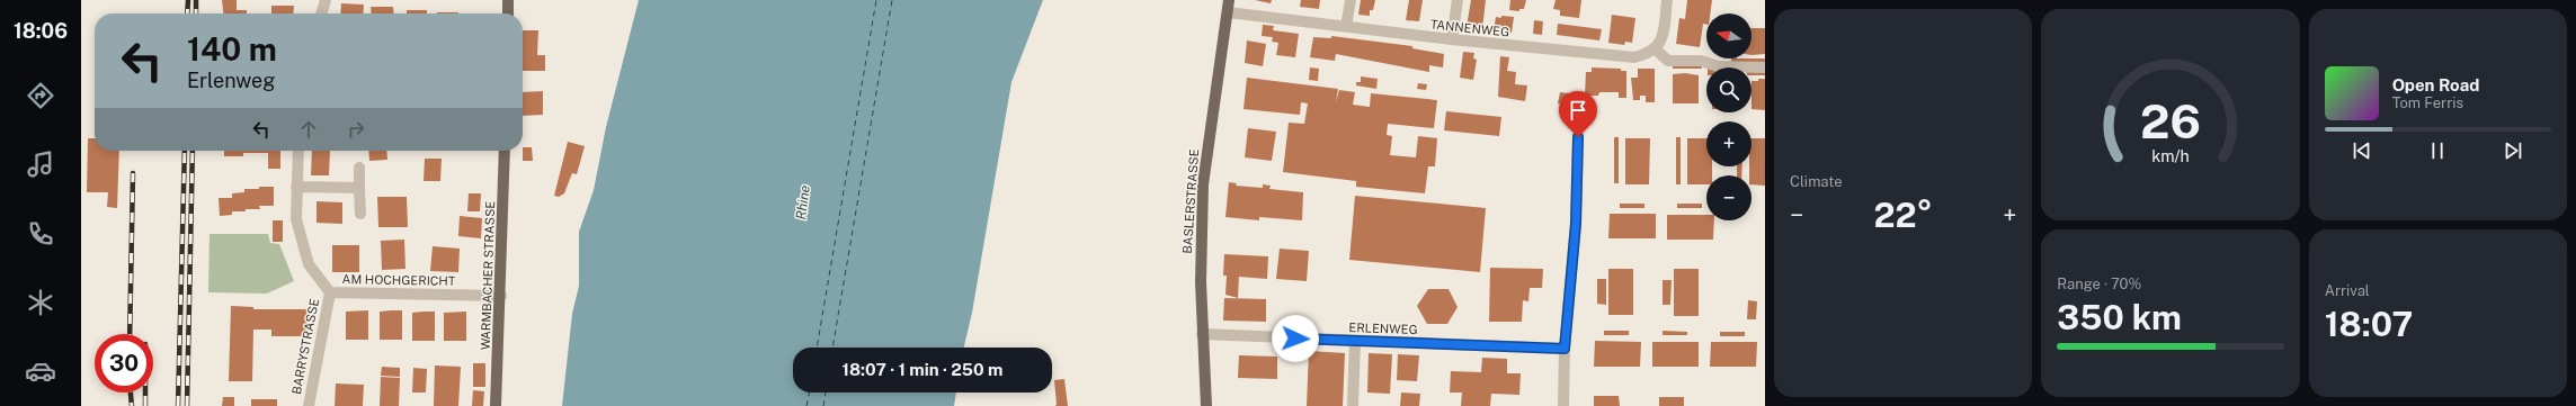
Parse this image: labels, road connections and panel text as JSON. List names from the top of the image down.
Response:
{
  "streets": {
    "main road": ["BASLERSTRASSE", "WARMBACHER STRASSE"],
    "street": [
      "TANNENWEG",
      "AM HOCHGERICHT",
      "ERLENWEG",
      "BARRYSTRASSE"
    ]
  },
  "crossings": [
    ["TANNENWEG", "BASLERSTRASSE"],
    ["BASLERSTRASSE", "ERLENWEG"],
    ["WARMBACHER STRASSE", "AM HOCHGERICHT"],
    ["AM HOCHGERICHT", "BARRYSTRASSE"]
  ],
  "water": ["Rhine"],
  "north": "left",
  "page": {
    "tabs": "18:06",
    "tile": [
      "Climate",
      ["Range · 70%", "350 km"],
      ["Arrival", "18:07"]
    ],
    "map_buttons": ["+", "−"],
    "turn": ["140 m", "Erlenweg"],
    "song": ["Open Road", "Tom Ferris"],
    "heat": ["−", "22°", "+"],
    "limit": "30",
    "trip": "18:07 · 1 min · 250 m",
    "gauge": ["26", "km/h"]
  }
}
